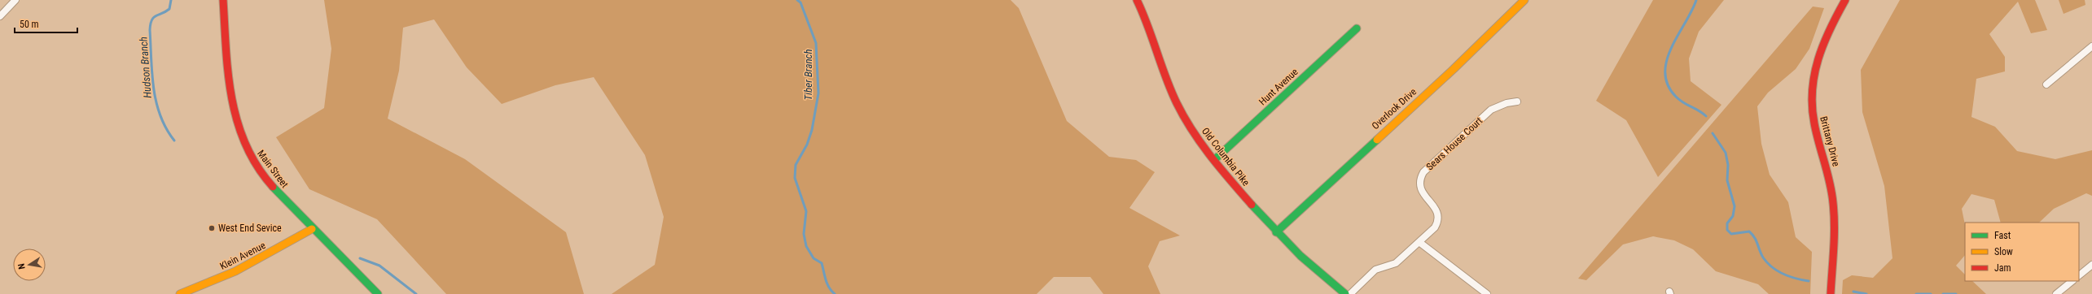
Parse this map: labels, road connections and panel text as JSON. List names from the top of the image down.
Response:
{
  "streets": {
    "street": [
      "Hunt Avenue",
      "Overlook Drive",
      "Brittany Drive",
      "Sears House Court",
      "Old Columbia Pike",
      "Main Street",
      "Klein Avenue"
    ]
  },
  "crossings": [
    ["Hunt Avenue", "Old Columbia Pike"],
    ["Overlook Drive", "Old Columbia Pike"],
    ["Main Street", "Klein Avenue"]
  ],
  "water": ["Hudson Branch", "Tiber Branch"],
  "places": ["West End Sevice"],
  "legend": ["Fast", "Slow", "Jam"],
  "scale_bar": "50 m",
  "north": "left"
}
